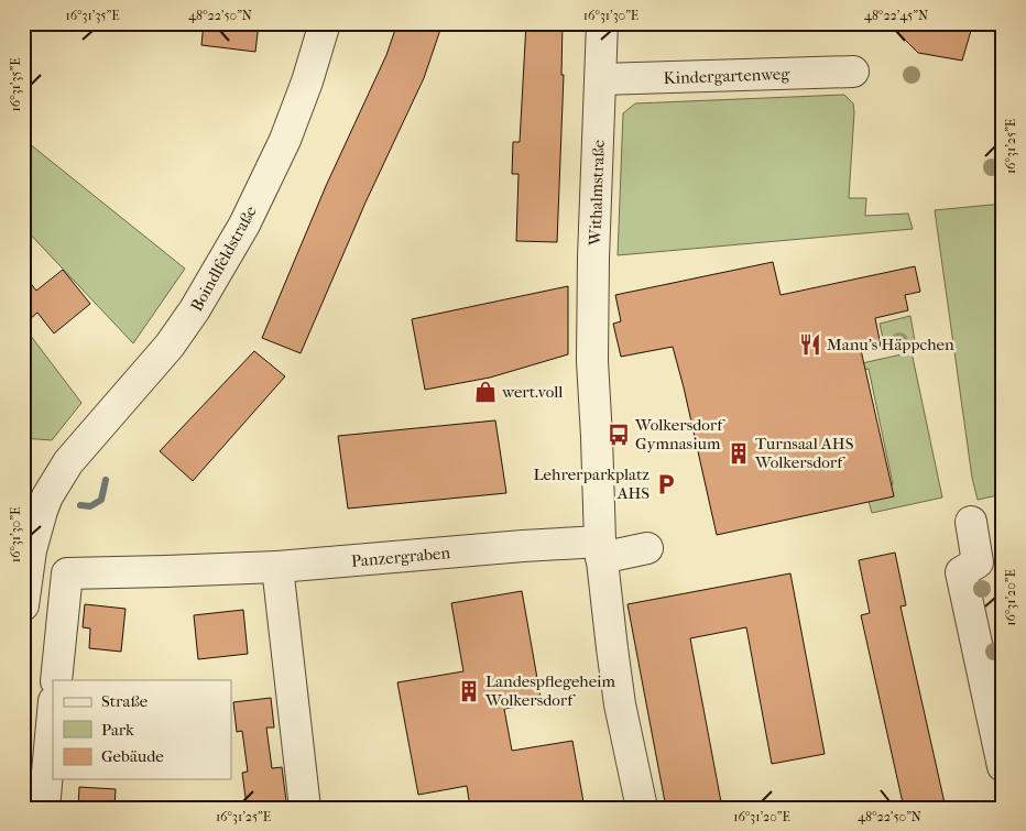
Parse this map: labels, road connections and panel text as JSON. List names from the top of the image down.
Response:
{
  "streets": {
    "street": [
      "Kindergartenweg",
      "Withalmstraße",
      "Boindlfeldstraße",
      "Panzergraben"
    ]
  },
  "crossings": [
    ["Kindergartenweg", "Withalmstraße"],
    ["Withalmstraße", "Panzergraben"]
  ],
  "places": {
    "restaurant": ["Manu's Häppchen"],
    "shop": ["wert.voll"],
    "bus stop": ["Wolkersdorf Gymnasium"],
    "building": ["Turnsaal AHS Wolkersdorf", "Landespflegeheim Wolkersdorf"],
    "parking": ["Lehrerparkplatz AHS"]
  },
  "legend": ["Straße", "Park", "Gebäude"],
  "coordinates": [
    "16°31'35\"E",
    "48°22'50\"N",
    "16°31'30\"E",
    "48°22'45\"N",
    "16°31'25\"E",
    "16°31'20\"E"
  ]
}
